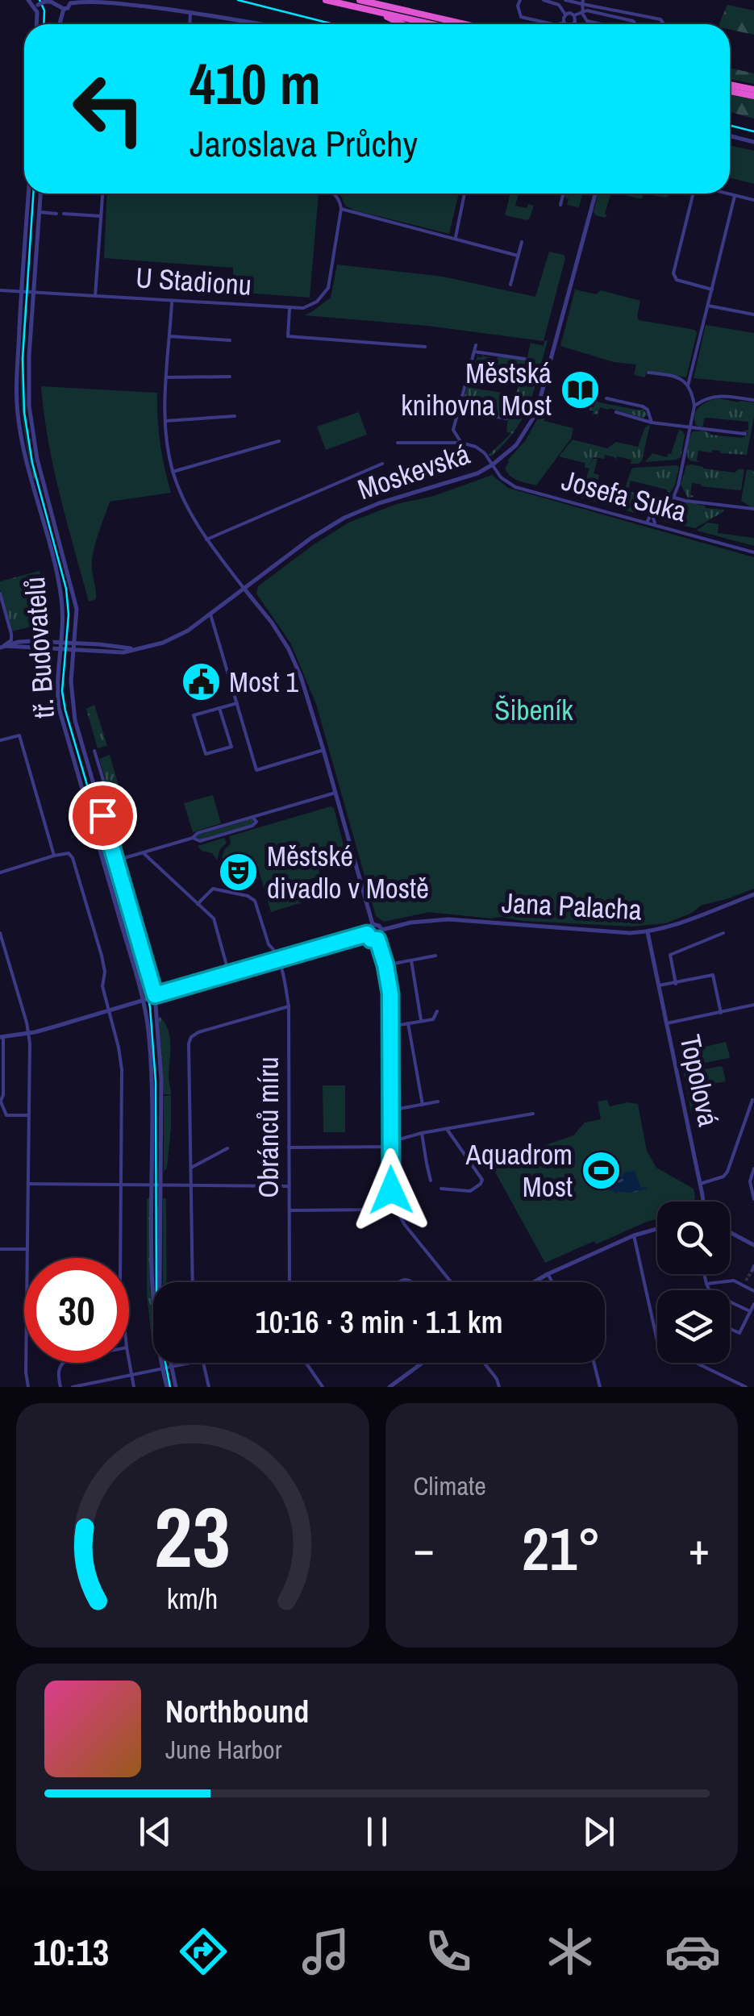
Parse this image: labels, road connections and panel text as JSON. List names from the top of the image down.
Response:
{
  "streets": {
    "street": [
      "U Stadionu",
      "Moskevská",
      "Josefa Suka",
      "tř. Budovatelů",
      "Jana Palacha",
      "Topolová",
      "Obránců míru"
    ]
  },
  "crossings": [
    ["U Stadionu", "tř. Budovatelů"],
    ["Moskevská", "Josefa Suka"],
    ["Moskevská", "tř. Budovatelů"],
    ["Jana Palacha", "Topolová"]
  ],
  "parks": ["Šibeník"],
  "places": {
    "library": ["Městská knihovna Most"],
    "public building": ["Most 1"],
    "theatre": ["Městské divadlo v Mostě"],
    "sports": ["Aquadrom Most"]
  },
  "page": {
    "turn": ["410 m", "Jaroslava Průchy"],
    "limit": "30",
    "trip": "10:16 · 3 min · 1.1 km",
    "tile": "Climate",
    "heat": ["−", "21°", "+"],
    "song": ["Northbound", "June Harbor"],
    "tabs": "10:13",
    "gauge": ["23", "km/h"]
  }
}
